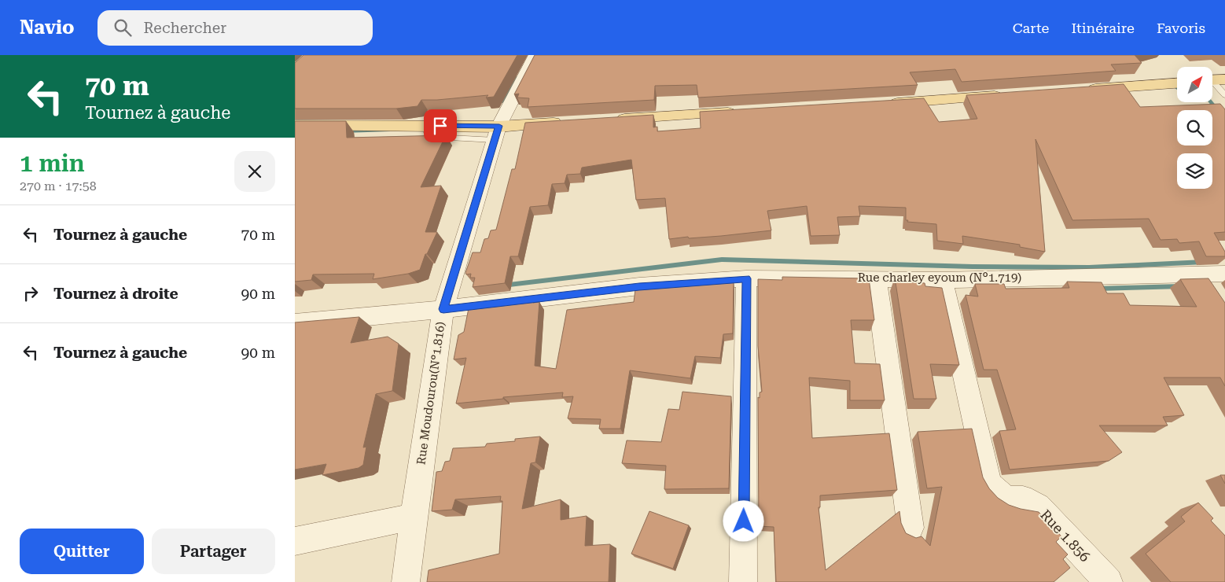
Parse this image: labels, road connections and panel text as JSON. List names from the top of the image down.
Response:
{
  "streets": {
    "street": ["Rue charley eyoum (N°1.719)", "Rue Moudourou(N°1.816)", "Rue 1.856"]
  },
  "crossings": [
    ["Rue charley eyoum (N°1.719)", "Rue Moudourou(N°1.816)"],
    ["Rue charley eyoum (N°1.719)", "Rue 1.856"]
  ],
  "north": "top right",
  "page": {
    "header": "Navio",
    "search": "Rechercher",
    "nav": ["Carte", "Itinéraire", "Favoris"],
    "turn": ["70 m", "Tournez à gauche"],
    "heading": ["1 min", "270 m · 17:58"],
    "list": [
      {
        "name": "Tournez à gauche",
        "value": "70 m"
      },
      {
        "name": "Tournez à droite",
        "value": "90 m"
      },
      {
        "name": "Tournez à gauche",
        "value": "90 m"
      }
    ],
    "buttons": ["Quitter", "Partager"]
  }
}
